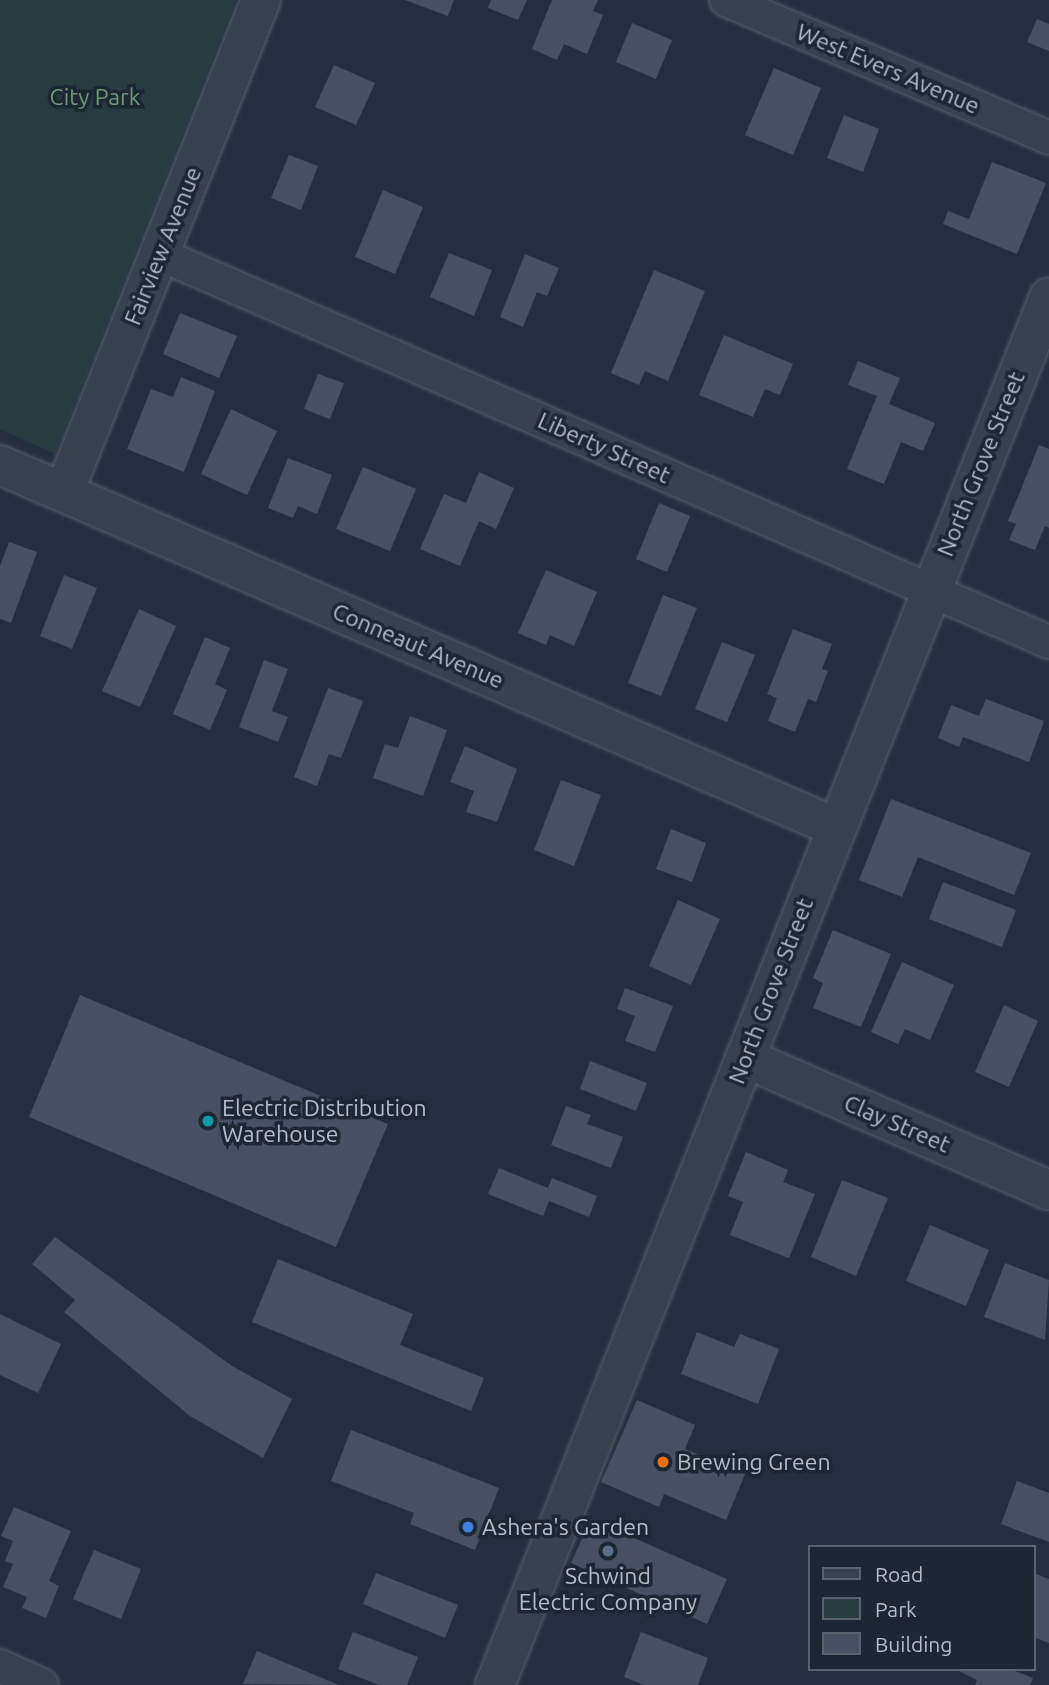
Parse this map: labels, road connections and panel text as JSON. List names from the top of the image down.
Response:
{
  "streets": {
    "street": [
      "West Evers Avenue",
      "Fairview Avenue",
      "Liberty Street",
      "North Grove Street",
      "Conneaut Avenue",
      "Clay Street"
    ]
  },
  "crossings": [
    ["Fairview Avenue", "Liberty Street"],
    ["Fairview Avenue", "Conneaut Avenue"],
    ["Liberty Street", "North Grove Street"],
    ["North Grove Street", "Conneaut Avenue"],
    ["North Grove Street", "Clay Street"]
  ],
  "parks": ["City Park"],
  "places": [
    "Electric Distribution Warehouse",
    "Brewing Green",
    "Ashera's Garden",
    "Schwind Electric Company"
  ],
  "legend": ["Road", "Park", "Building"]
}
